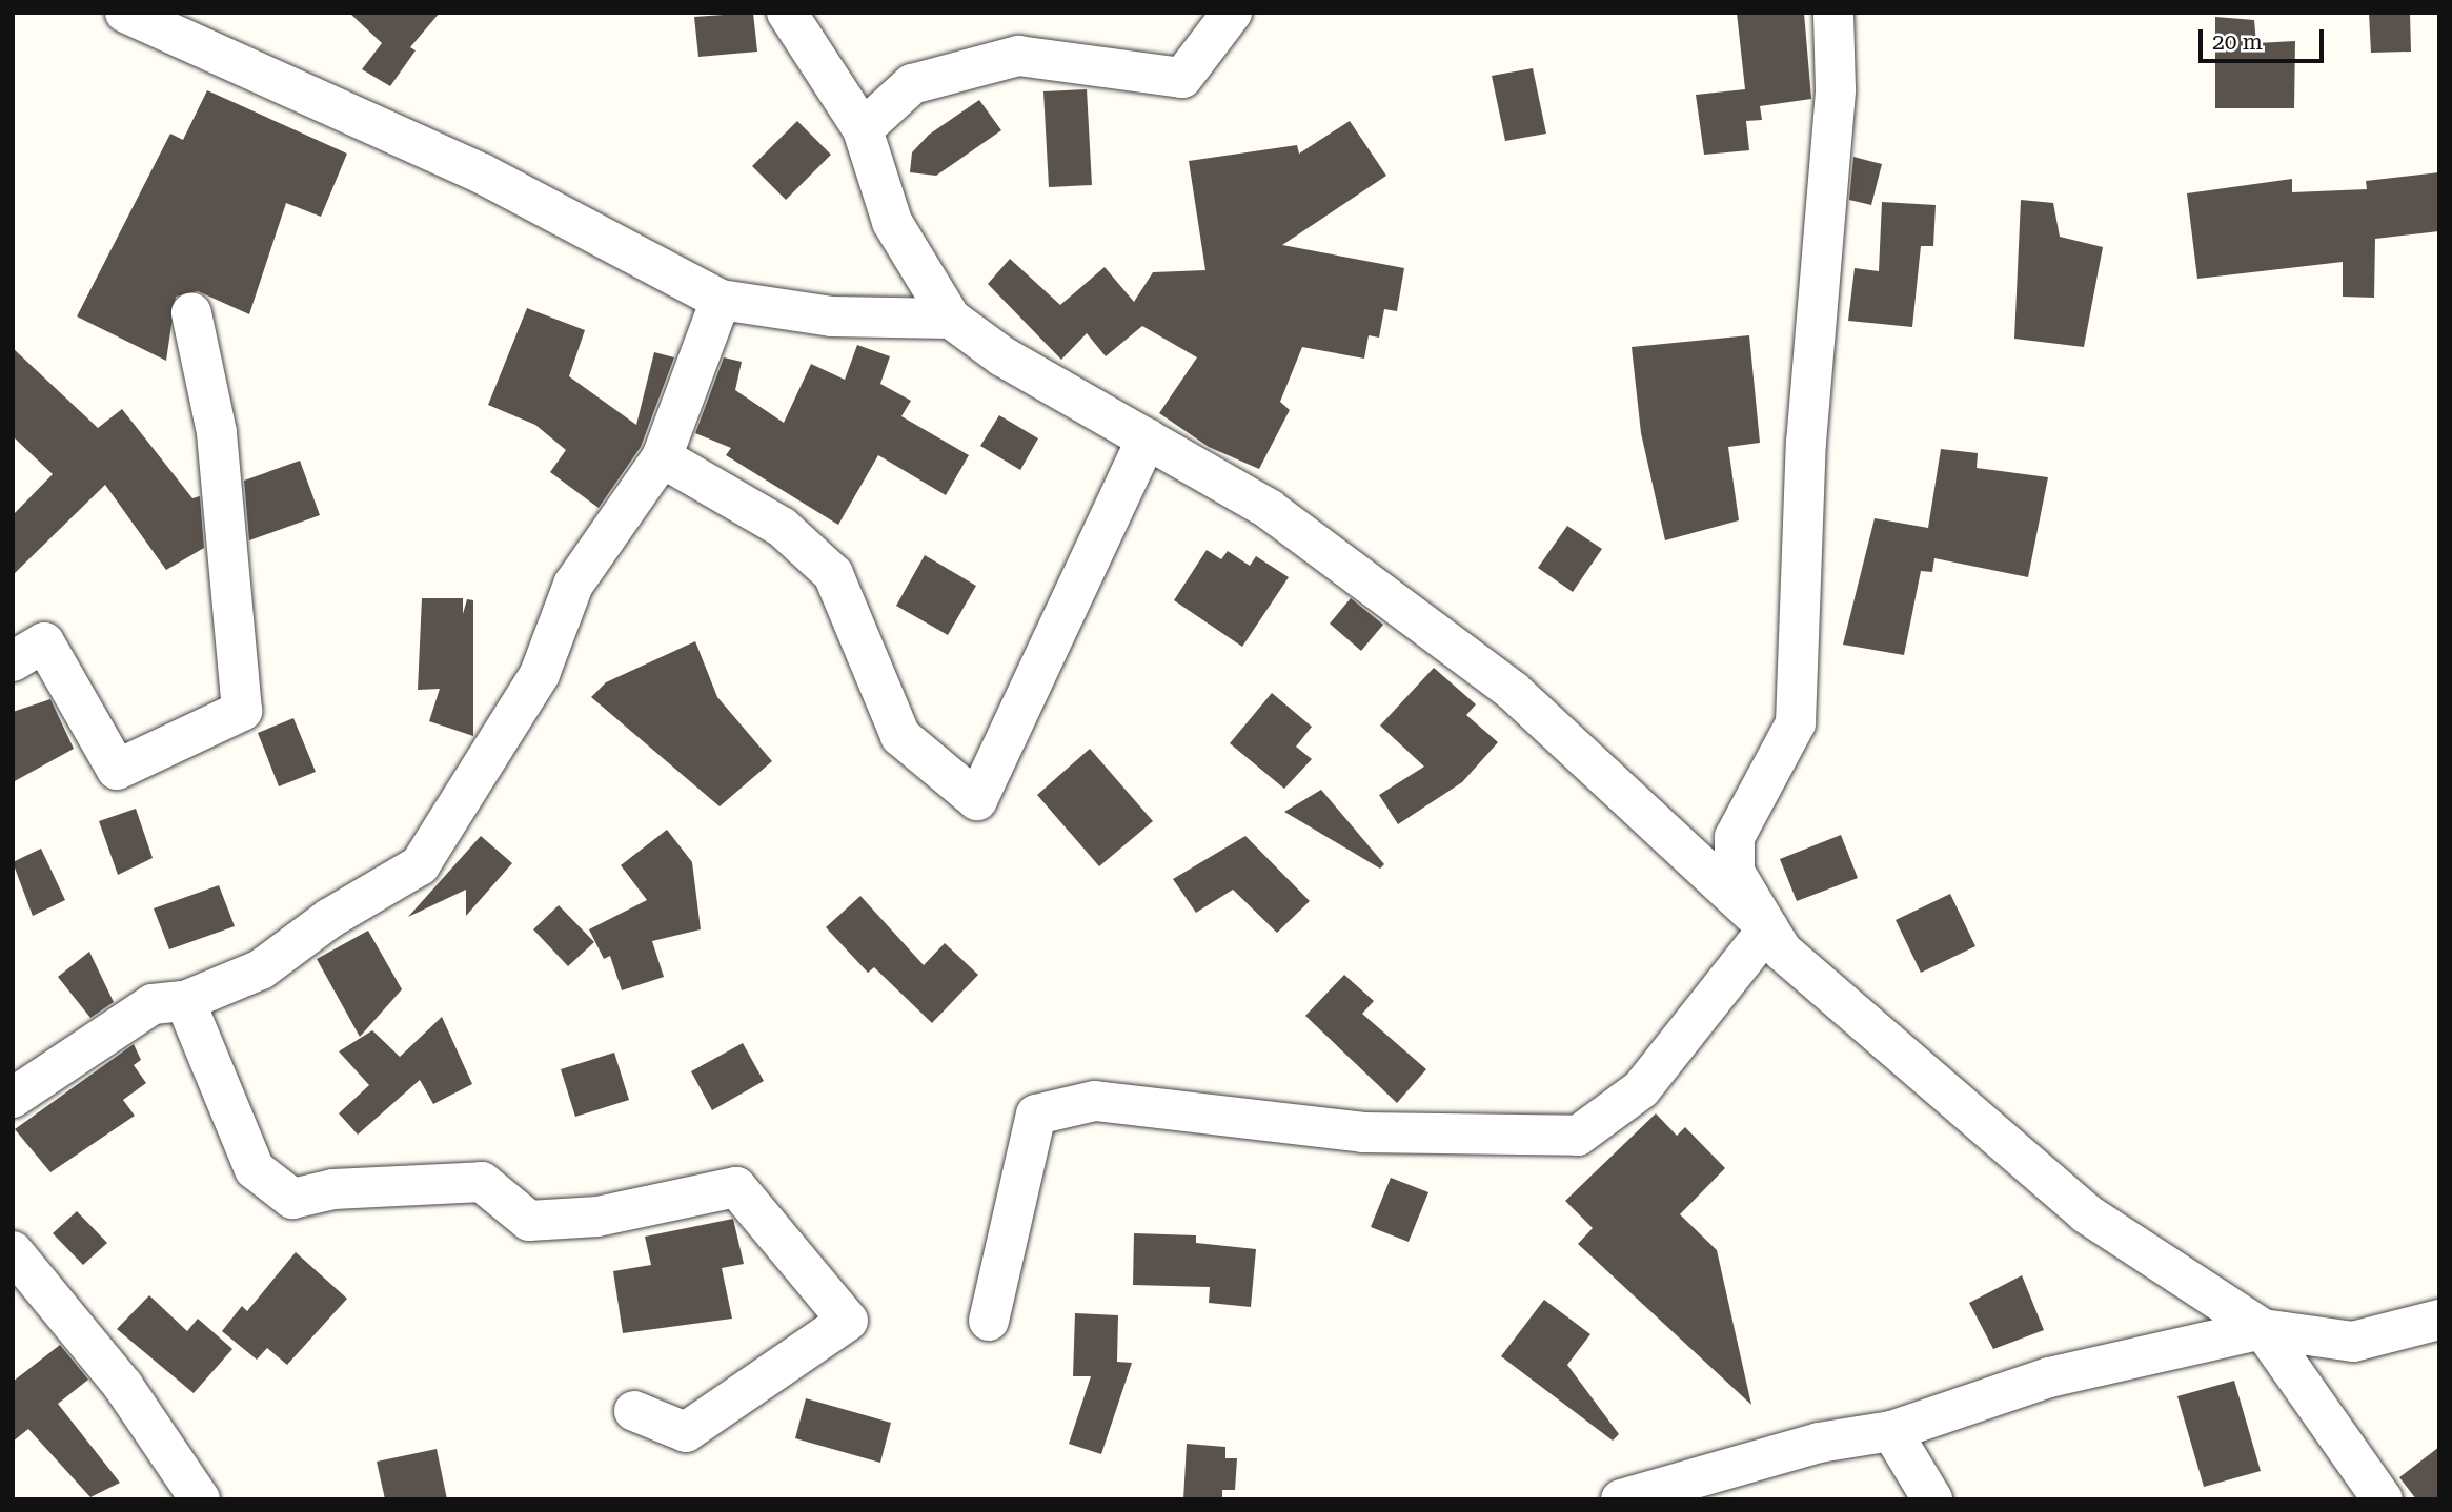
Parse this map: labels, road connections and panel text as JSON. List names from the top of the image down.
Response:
{
  "scale_bar": "20 m"
}
